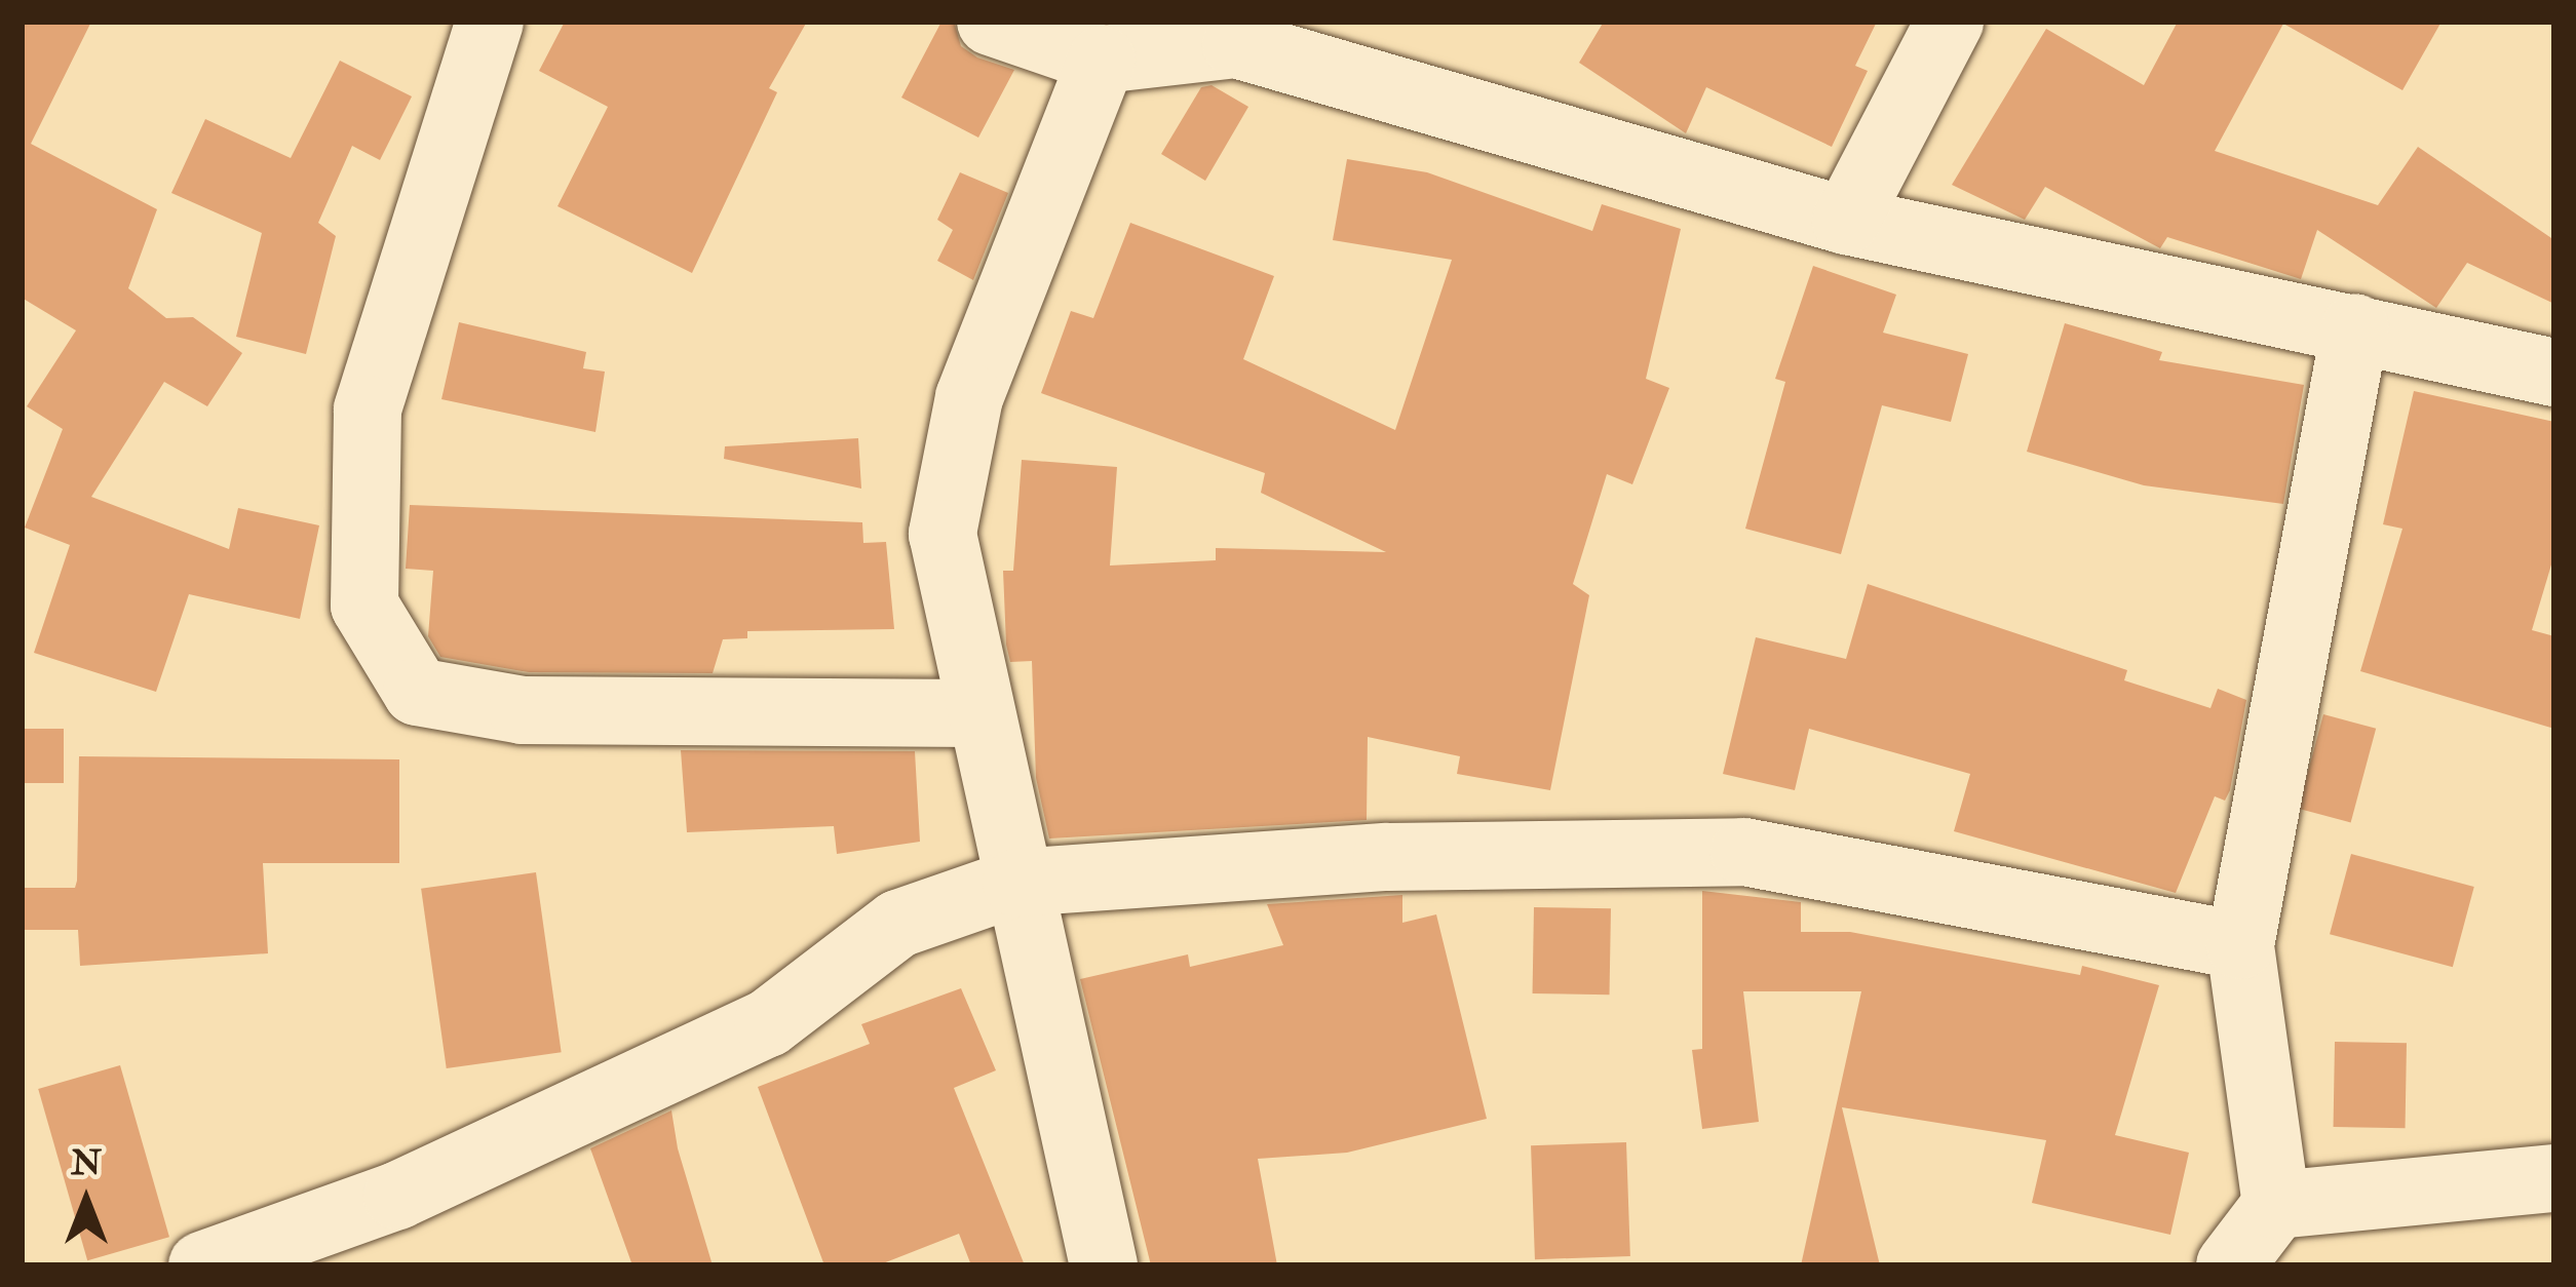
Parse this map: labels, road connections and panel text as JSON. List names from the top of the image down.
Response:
{
  "north": "top"
}
